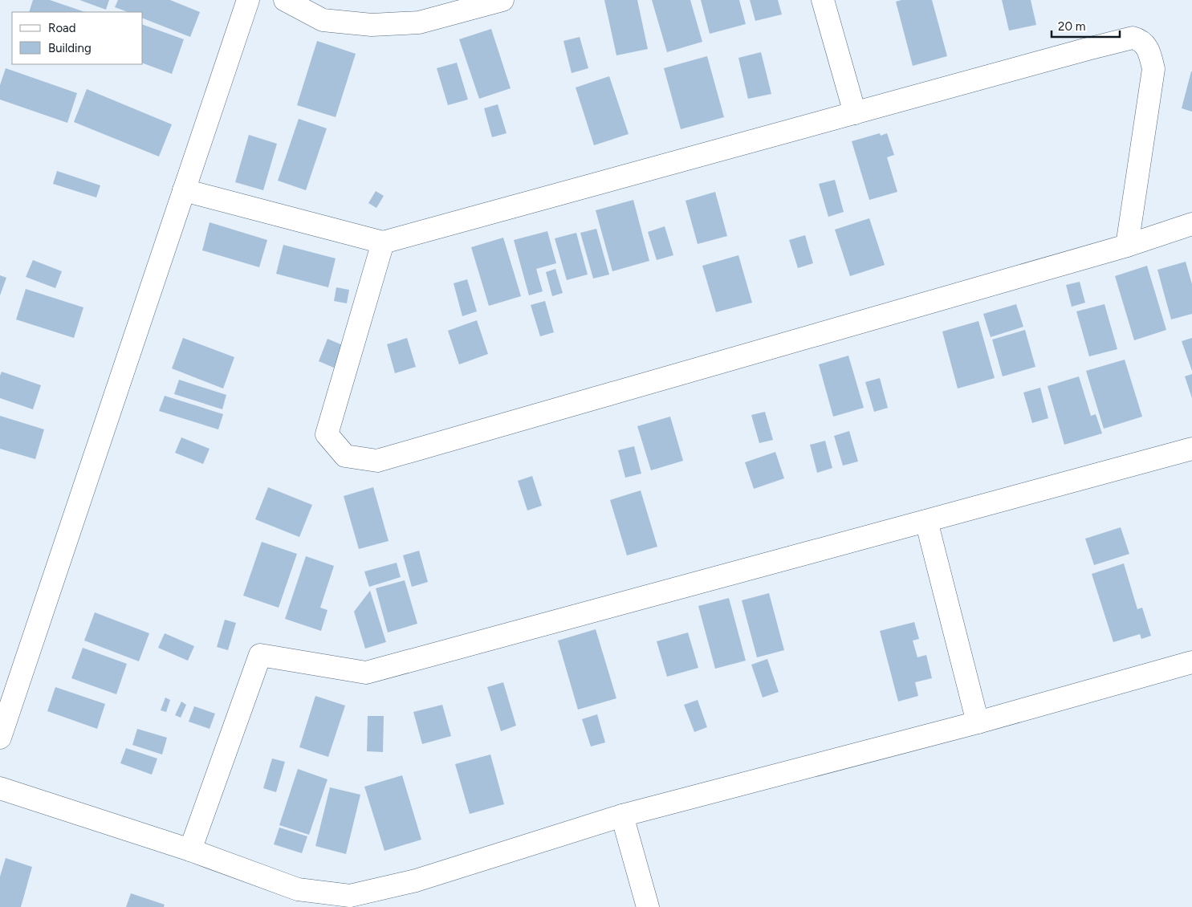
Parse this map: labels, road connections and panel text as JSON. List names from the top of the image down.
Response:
{
  "legend": ["Road", "Building"],
  "scale_bar": "20 m"
}
